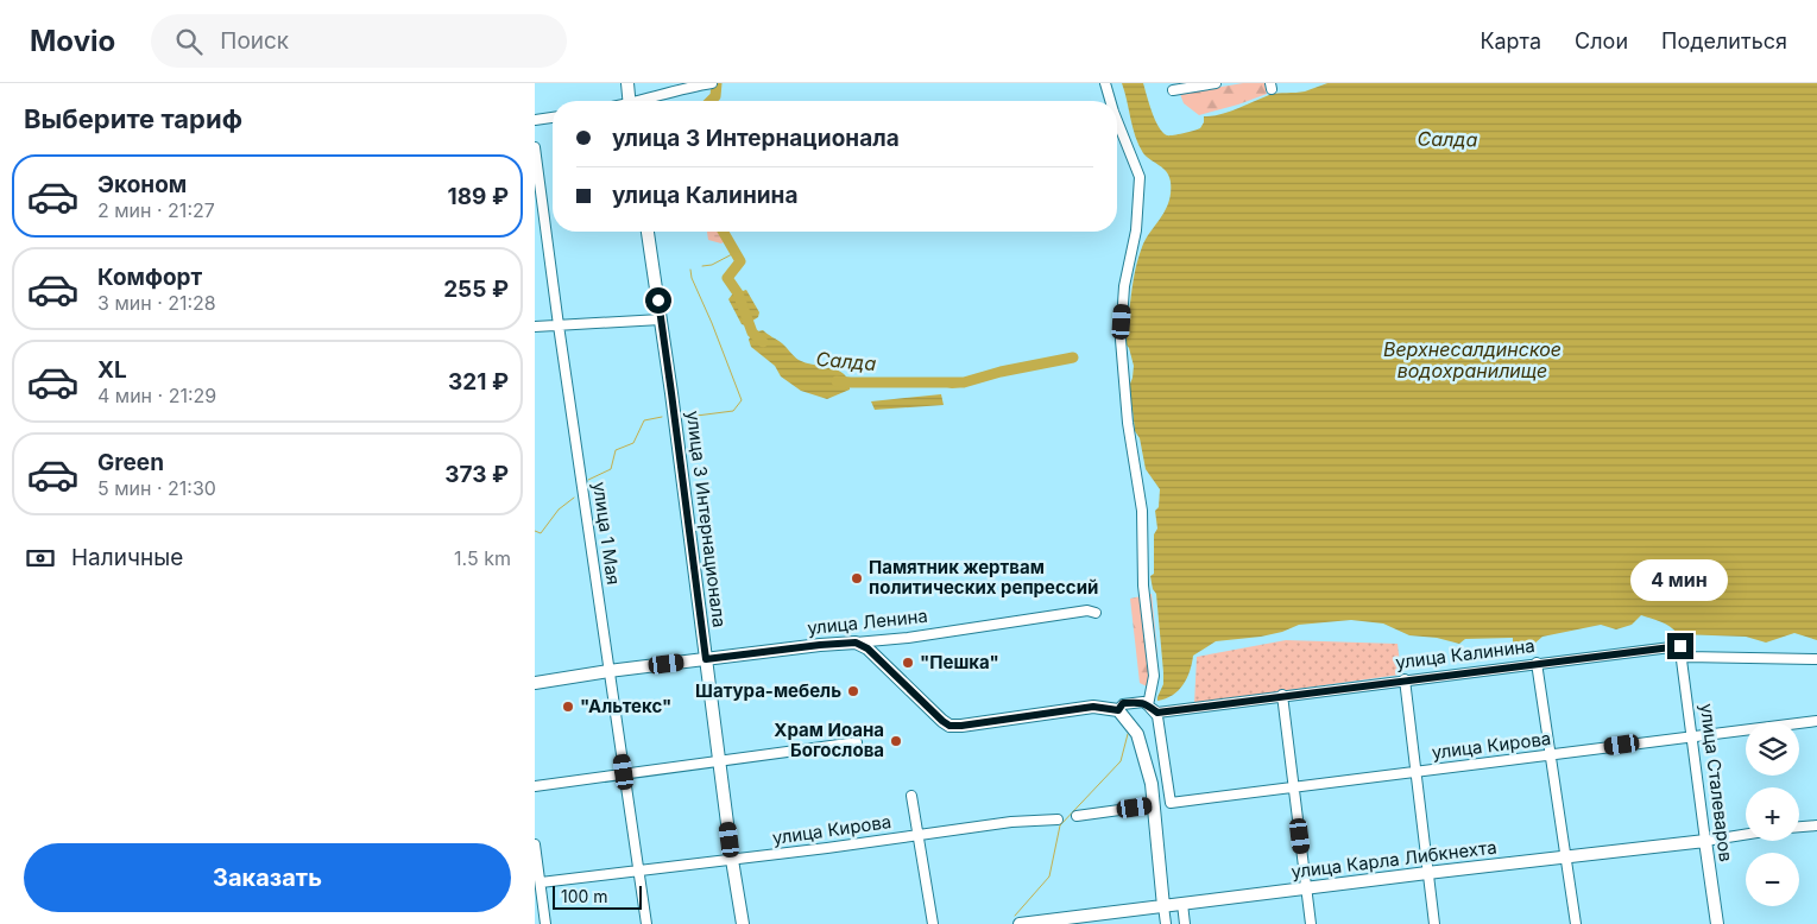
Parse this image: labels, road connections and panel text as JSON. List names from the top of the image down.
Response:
{
  "streets": {
    "main road": [
      "улица 3 Интернационала",
      "улица Ленина",
      "улица Сталеваров",
      "улица Карла Либкнехта"
    ],
    "street": ["улица 1 Мая", "улица Калинина", "улица Кирова"]
  },
  "crossings": [
    ["улица 3 Интернационала", "улица Ленина"],
    ["улица 3 Интернационала", "улица Кирова"],
    ["улица 1 Мая", "улица Ленина"],
    ["улица 1 Мая", "улица Кирова"],
    ["улица Калинина", "улица Кирова"],
    ["улица Калинина", "улица Сталеваров"],
    ["улица Кирова", "улица Сталеваров"],
    ["улица Сталеваров", "улица Карла Либкнехта"]
  ],
  "water": ["Салда", "Верхнесалдинское водохранилище"],
  "places": [
    "Памятник жертвам политических репрессий",
    "\"Пешка\"",
    "Шатура-мебель",
    "\"Альтекс\"",
    "Храм Иоана Богослова"
  ],
  "scale_bar": "100 m",
  "page": {
    "header": "Movio",
    "search": "Поиск",
    "nav": ["Карта", "Слои", "Поделиться"],
    "heading": "Выберите тариф",
    "banner": ["улица 3 Интернационала", "улица Калинина"],
    "list": [
      {
        "name": "Эконом",
        "note": "2 мин · 21:27",
        "value": "189 ₽"
      },
      {
        "name": "Комфорт",
        "note": "3 мин · 21:28",
        "value": "255 ₽"
      },
      {
        "name": "XL",
        "note": "4 мин · 21:29",
        "value": "321 ₽"
      },
      {
        "name": "Green",
        "note": "5 мин · 21:30",
        "value": "373 ₽"
      }
    ],
    "pay": ["Наличные", "1.5 km"],
    "bubble": "4 мин",
    "map_buttons": ["+", "−"],
    "buttons": "Заказать",
    "scale": "100 m"
  }
}
